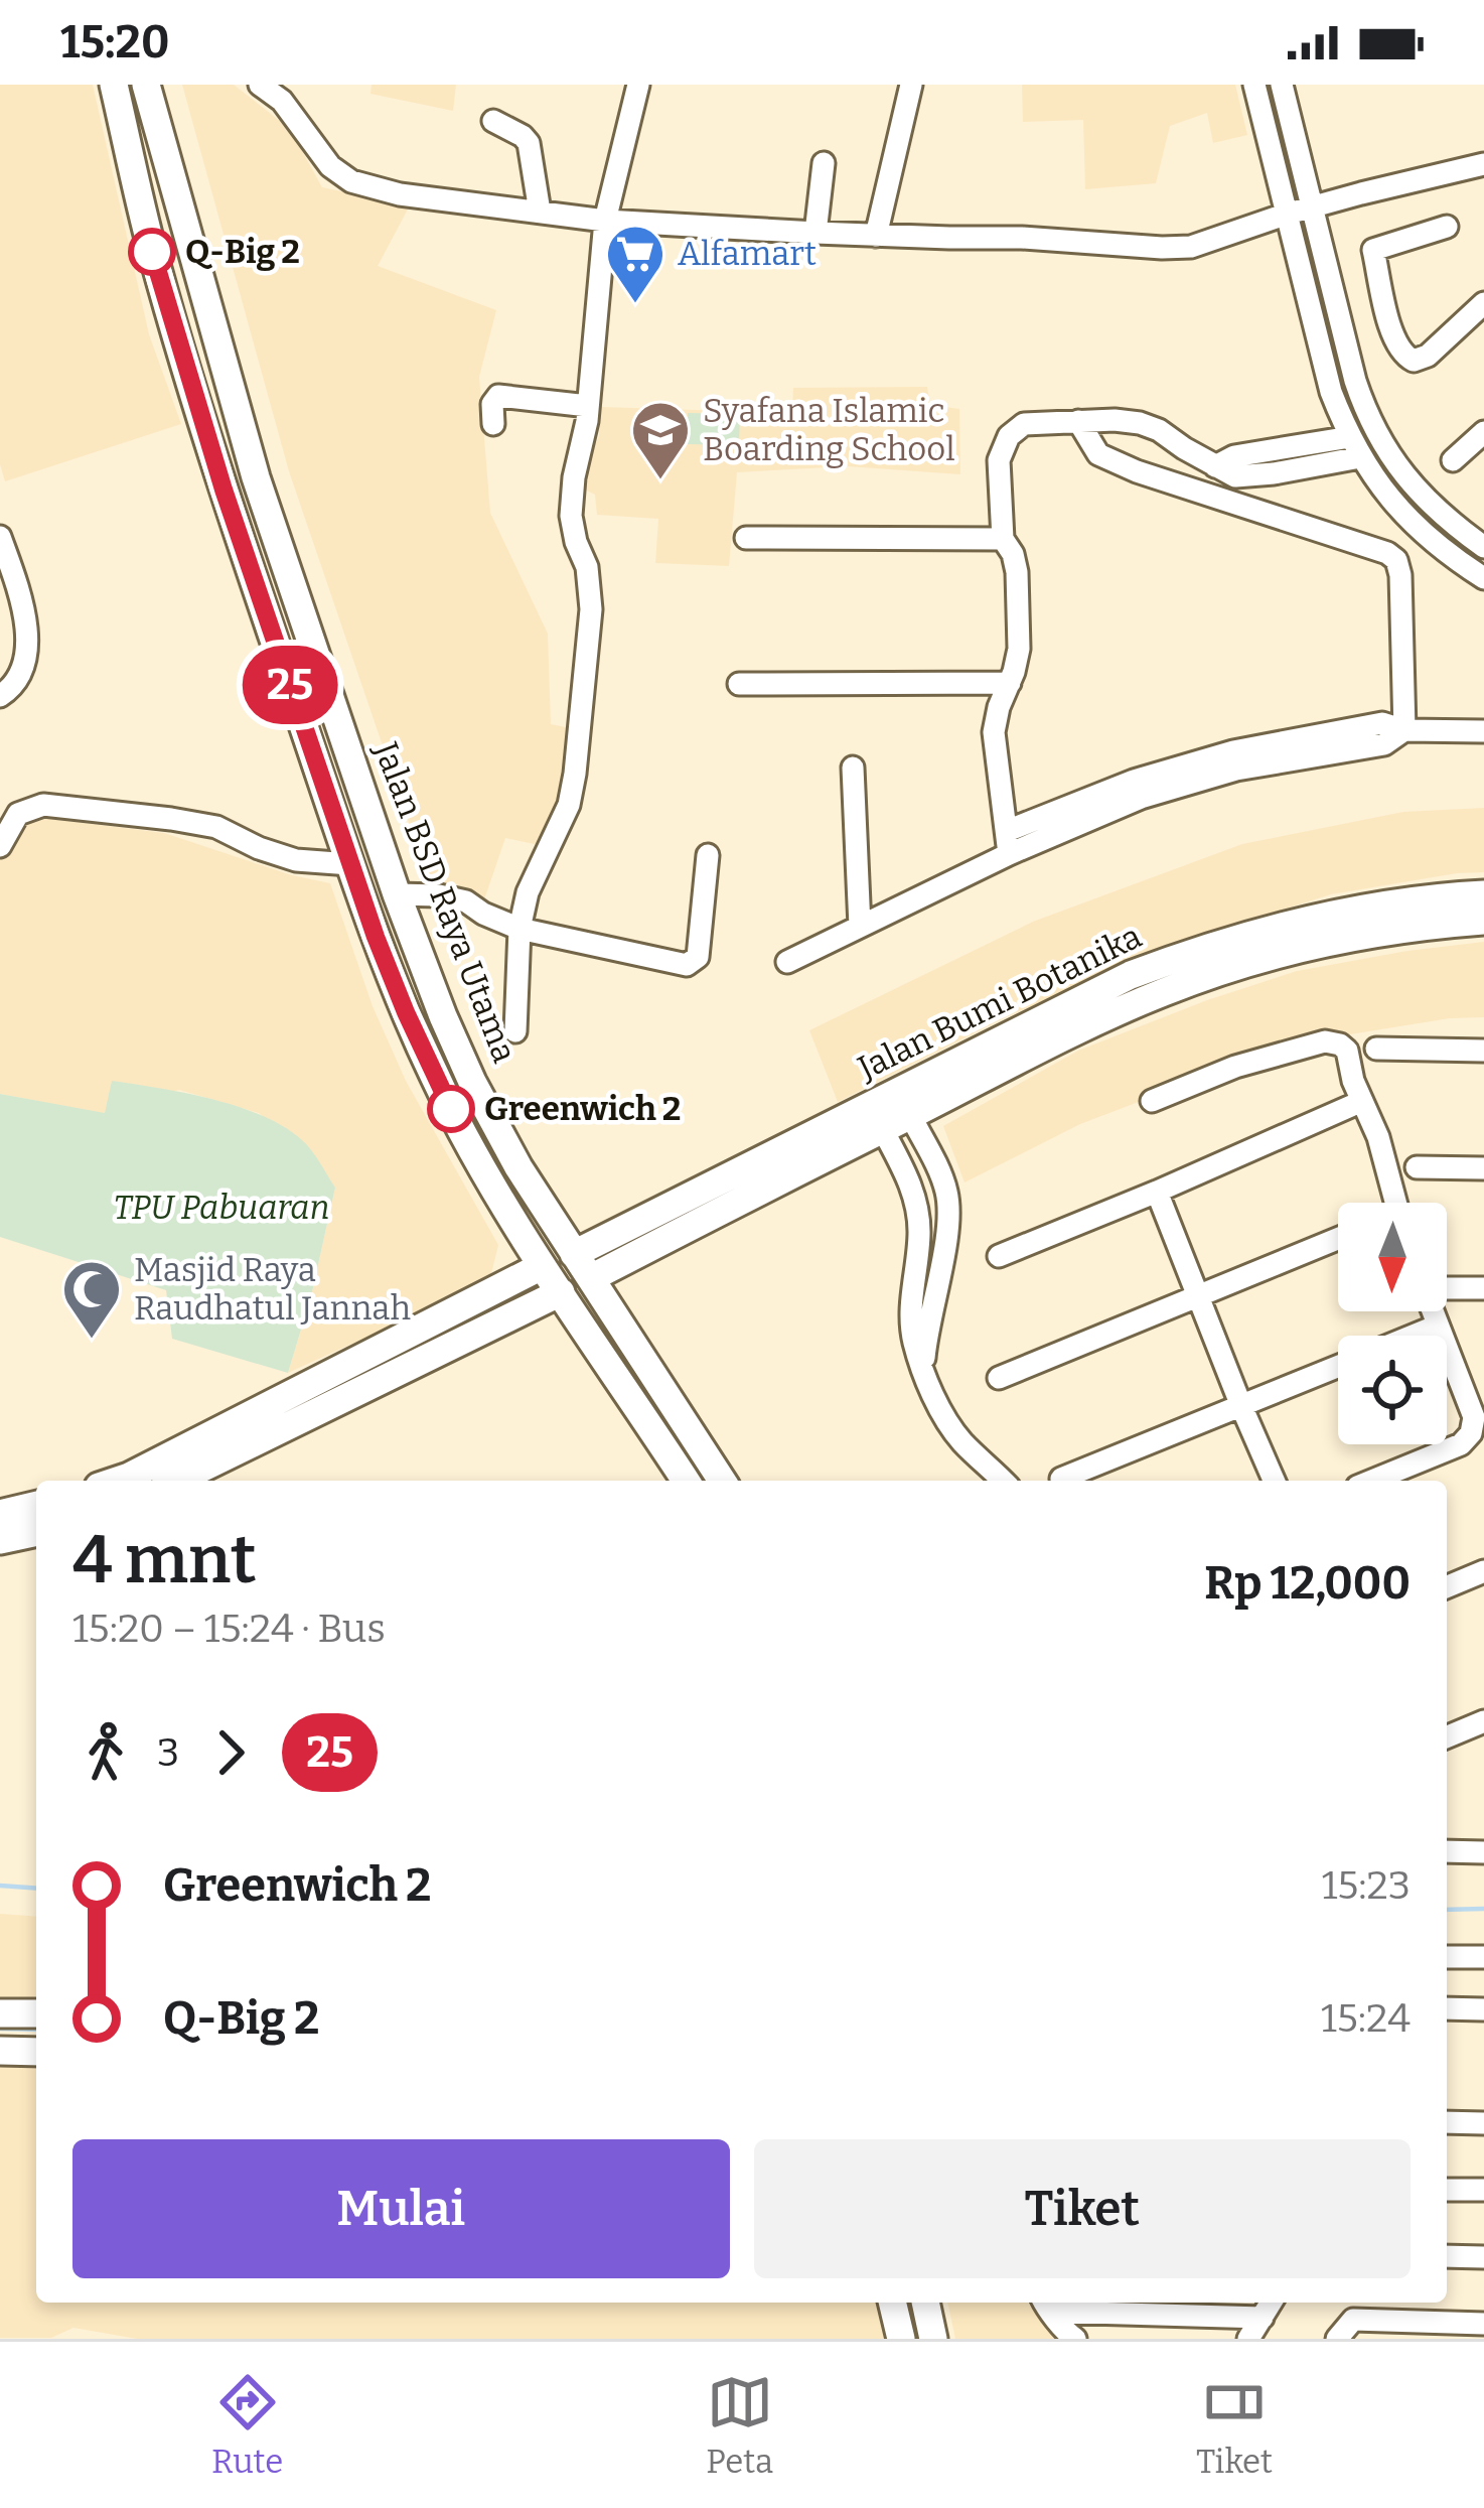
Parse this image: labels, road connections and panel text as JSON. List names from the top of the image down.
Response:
{
  "streets": {
    "main road": ["Jalan BSD Raya Utama", "Jalan Bumi Botanika"]
  },
  "crossings": [
    ["Jalan BSD Raya Utama", "Jalan Bumi Botanika"]
  ],
  "parks": ["TPU Pabuaran"],
  "places": {
    "other": ["Q-Big 2", "Greenwich 2"],
    "supermarket": ["Alfamart"],
    "school or university": ["Syafana Islamic Boarding School"],
    "mosque": ["Masjid Raya Raudhatul Jannah"]
  },
  "lines": ["bus line 25"],
  "north": "bottom",
  "page": {
    "status": "15:20",
    "on_map": "25",
    "heading": ["4 mnt", "15:20 – 15:24 · Bus", "Rp 12,000"],
    "legs": ["3", "25"],
    "list": [
      {
        "name": "Greenwich 2",
        "value": "15:23"
      },
      {
        "name": "Q-Big 2",
        "value": "15:24"
      }
    ],
    "buttons": ["Mulai", "Tiket"],
    "tabs": ["Rute", "Peta", "Tiket"]
  }
}
